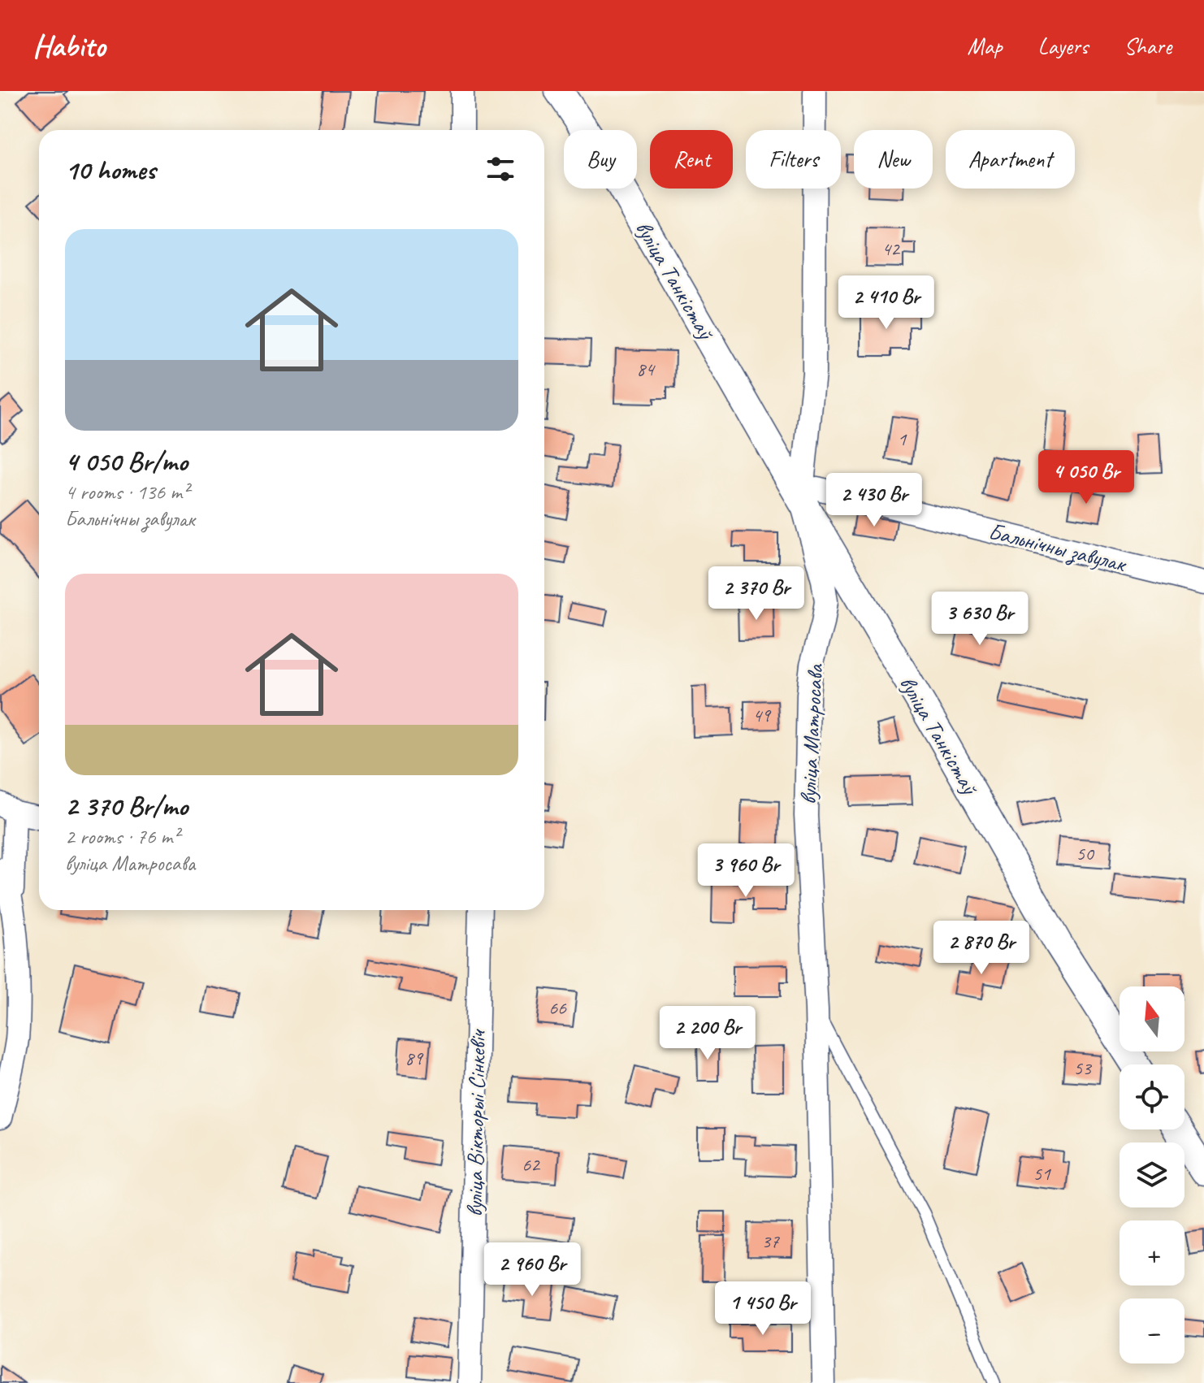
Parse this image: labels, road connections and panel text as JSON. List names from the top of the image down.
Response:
{
  "streets": {
    "street": [
      "вуліца Танкістаў",
      "Бальнічны завулак",
      "вуліца Матросава",
      "вуліца Вікторыі Сінкевіч"
    ]
  },
  "crossings": [
    ["вуліца Танкістаў", "Бальнічны завулак"],
    ["вуліца Танкістаў", "вуліца Матросава"],
    ["Бальнічны завулак", "вуліца Матросава"]
  ],
  "house_numbers": [
    "42",
    "84",
    "1",
    "49",
    "50",
    "66",
    "89",
    "53",
    "62",
    "51",
    "37"
  ],
  "north": "top",
  "page": {
    "header": "Habito",
    "nav": ["Map", "Layers", "Share"],
    "chip": [
      "Buy",
      "Rent",
      "Filters",
      "New",
      "Apartment"
    ],
    "heading": "10 homes",
    "list": [
      {
        "name": "4 050 Br/mo",
        "note": "4 rooms · 136 m² · Бальнічны завулак"
      },
      {
        "name": "2 370 Br/mo",
        "note": "2 rooms · 76 m² · вуліца Матросава"
      }
    ],
    "price": [
      "2 410 Br",
      "4 050 Br",
      "2 430 Br",
      "2 370 Br",
      "3 630 Br",
      "3 960 Br",
      "2 870 Br",
      "2 200 Br",
      "2 960 Br",
      "1 450 Br"
    ],
    "map_buttons": ["+", "−"]
  }
}
